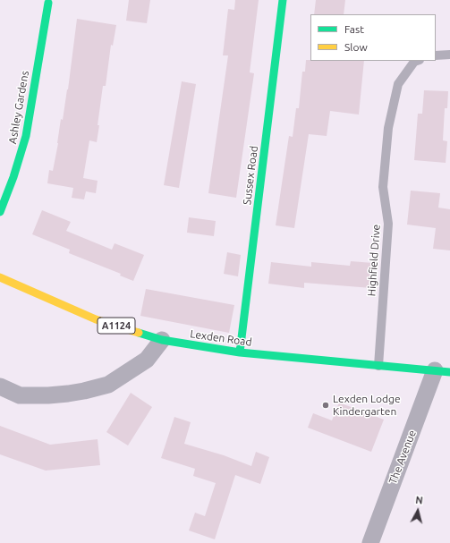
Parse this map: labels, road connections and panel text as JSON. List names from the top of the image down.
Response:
{
  "streets": {
    "street": [
      "Ashley Gardens",
      "Sussex Road",
      "A1124",
      "Lexden Road",
      "The Avenue"
    ],
    "lane": ["Highfield Drive"]
  },
  "crossings": [
    ["Sussex Road", "Lexden Road"],
    ["Highfield Drive", "Lexden Road"],
    ["Lexden Road", "The Avenue"]
  ],
  "places": ["Lexden Lodge Kindergarten"],
  "legend": ["Fast", "Slow"],
  "north": "top"
}
